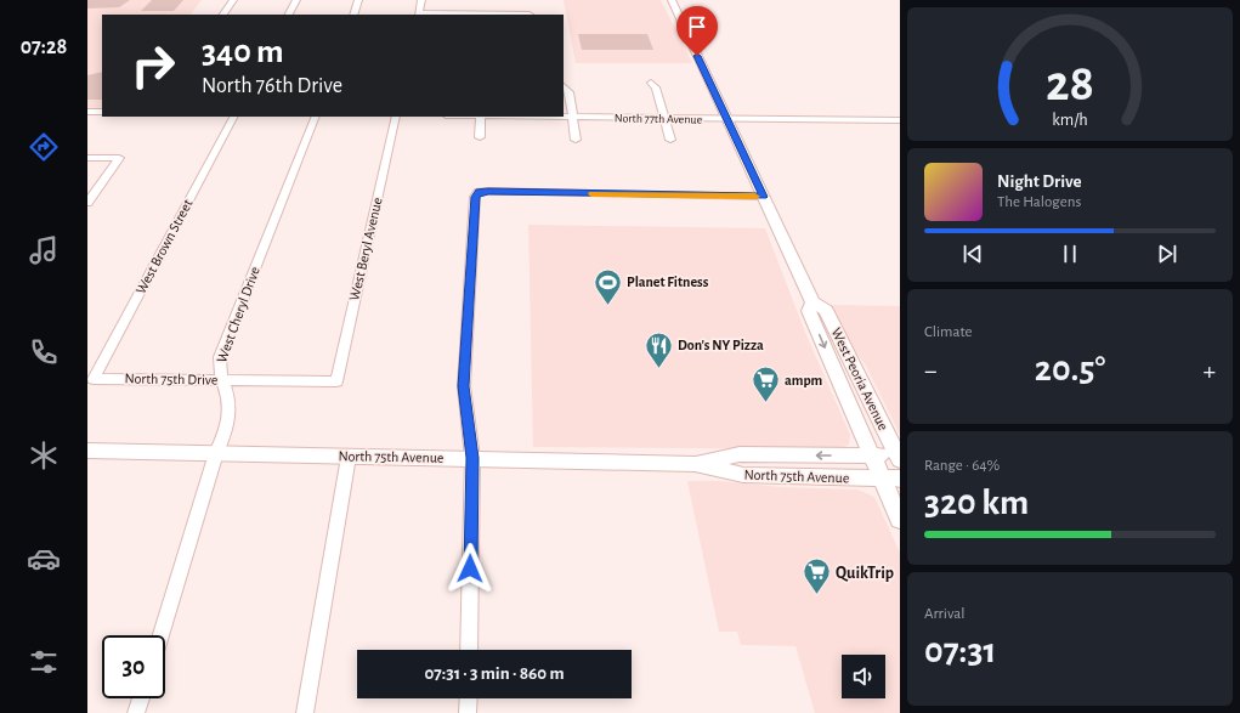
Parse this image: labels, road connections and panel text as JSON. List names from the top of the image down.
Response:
{
  "streets": {
    "main road": ["West Peoria Avenue", "North 75th Avenue"],
    "street": [
      "North 77th Avenue",
      "West Brown Street",
      "West Beryl Avenue",
      "West Cheryl Drive",
      "North 75th Drive"
    ]
  },
  "crossings": [
    ["North 77th Avenue", "West Peoria Avenue"],
    ["West Brown Street", "North 75th Drive"],
    ["West Beryl Avenue", "North 75th Drive"],
    ["West Cheryl Drive", "North 75th Drive"],
    ["West Cheryl Drive", "North 75th Avenue"],
    ["West Peoria Avenue", "North 75th Avenue"]
  ],
  "places": {
    "sports": ["Planet Fitness"],
    "restaurant": ["Don's NY Pizza"],
    "supermarket": ["ampm", "QuikTrip"]
  },
  "page": {
    "tabs": "07:28",
    "turn": ["340 m", "North 76th Drive"],
    "song": ["Night Drive", "The Halogens"],
    "tile": [
      "Climate",
      ["Range · 64%", "320 km"],
      ["Arrival", "07:31"]
    ],
    "heat": ["−", "20.5°", "+"],
    "limit": "30",
    "trip": "07:31 · 3 min · 860 m",
    "gauge": ["28", "km/h"]
  }
}
